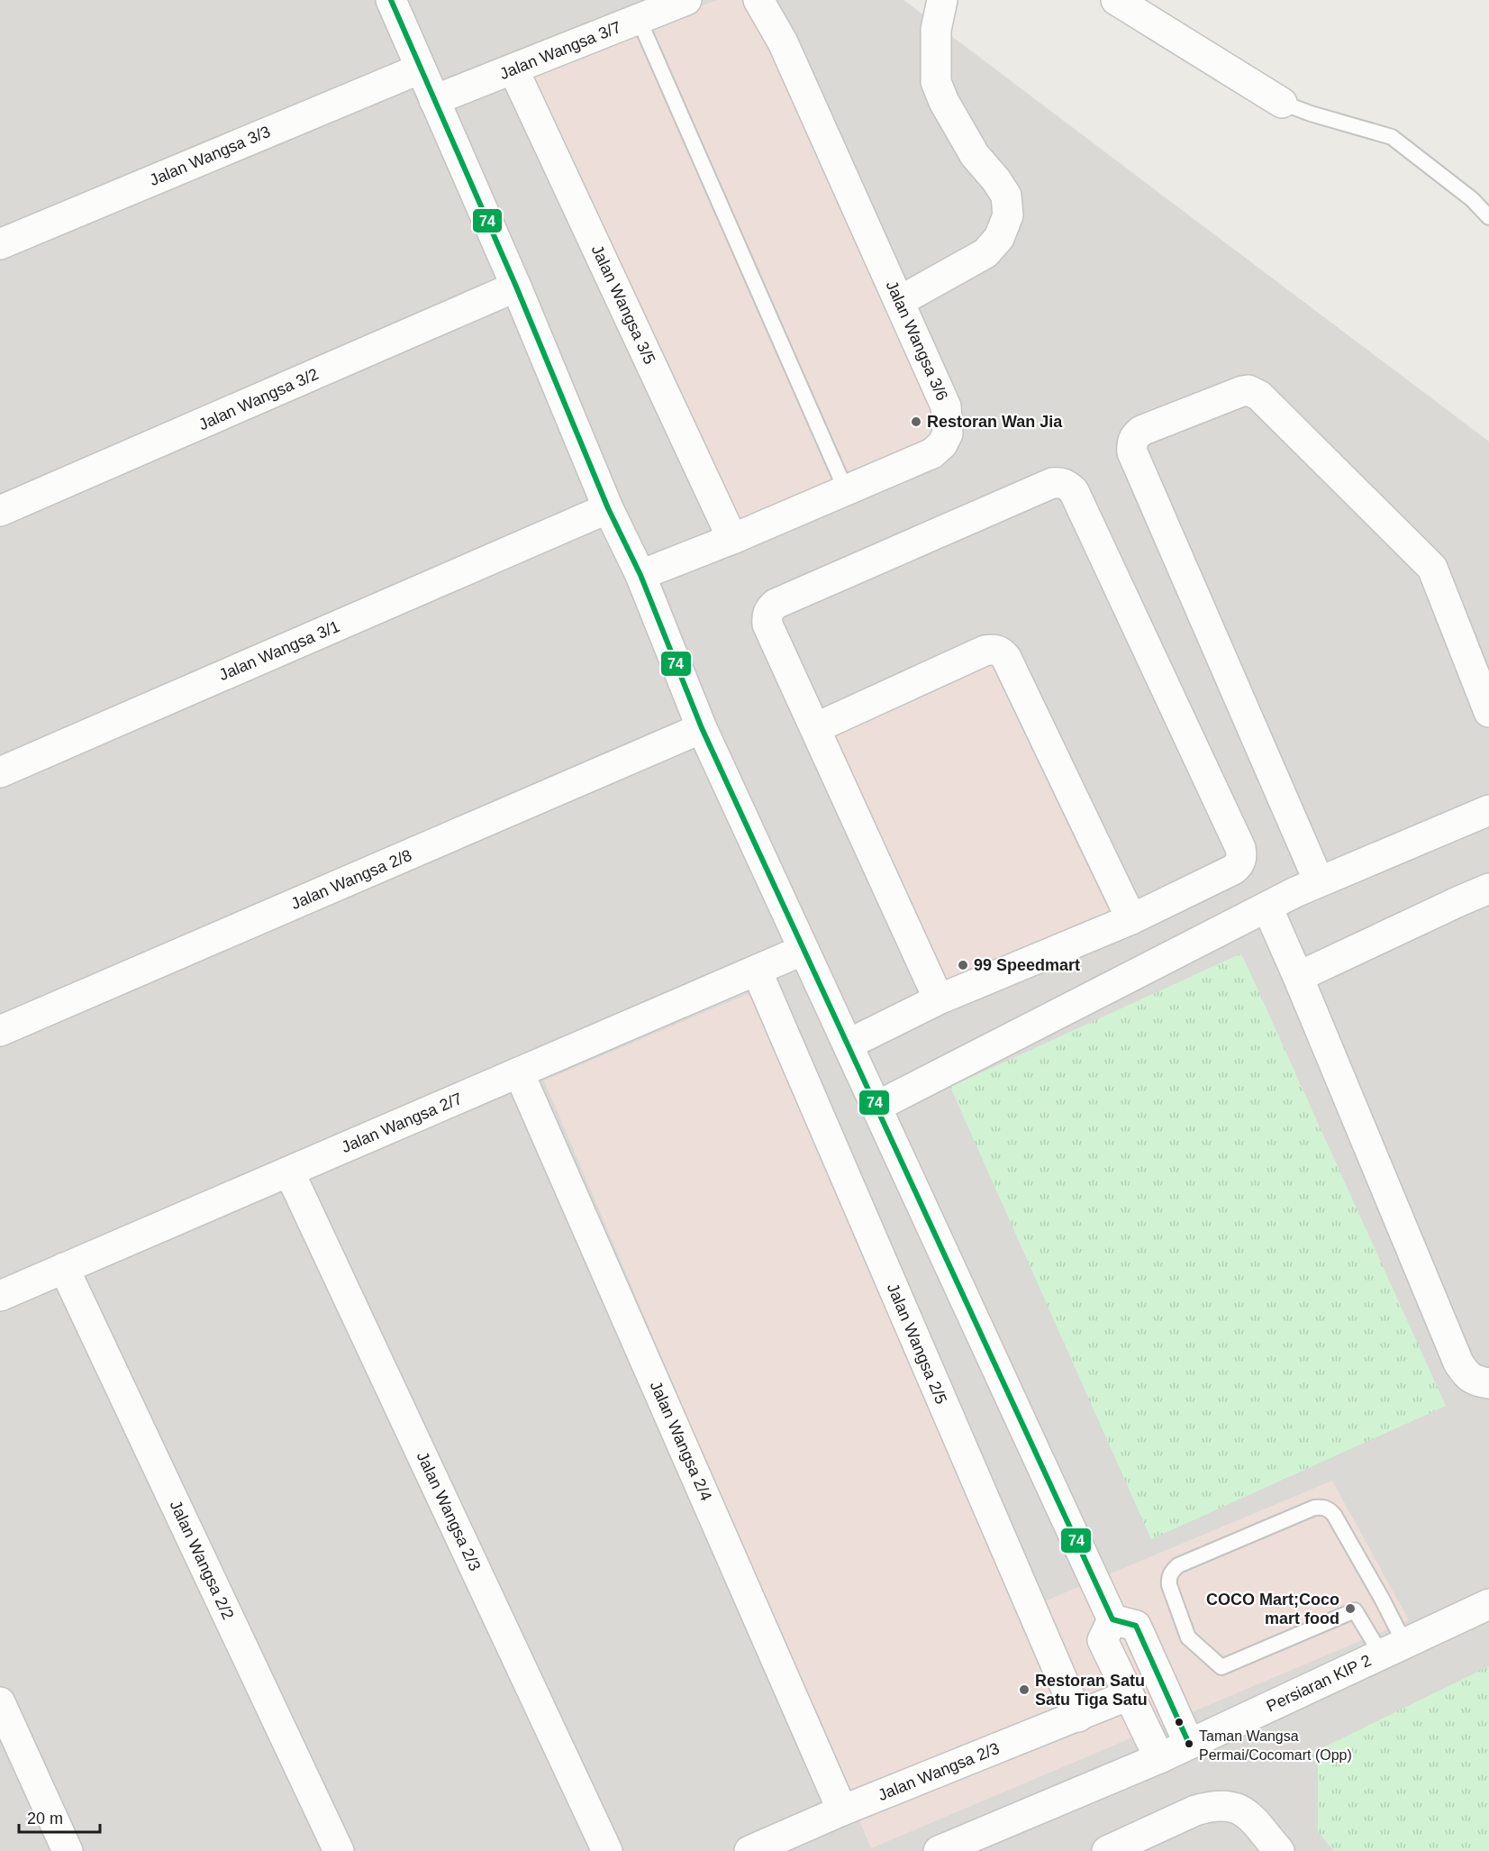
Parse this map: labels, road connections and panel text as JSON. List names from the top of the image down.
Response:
{
  "streets": {
    "street": [
      "Jalan Wangsa 3/7",
      "Jalan Wangsa 3/3",
      "Jalan Wangsa 3/5",
      "Jalan Wangsa 3/6",
      "Jalan Wangsa 3/2",
      "Jalan Wangsa 3/1",
      "Jalan Wangsa 2/8",
      "Jalan Wangsa 2/7",
      "Jalan Wangsa 2/5",
      "Jalan Wangsa 2/4",
      "Jalan Wangsa 2/3",
      "Jalan Wangsa 2/2",
      "Persiaran KIP 2"
    ]
  },
  "crossings": [
    ["Jalan Wangsa 3/7", "Jalan Wangsa 3/5"],
    ["Jalan Wangsa 3/5", "Jalan Wangsa 3/6"],
    ["Jalan Wangsa 2/7", "Jalan Wangsa 2/5"],
    ["Jalan Wangsa 2/7", "Jalan Wangsa 2/4"],
    ["Jalan Wangsa 2/7", "Jalan Wangsa 2/3"],
    ["Jalan Wangsa 2/7", "Jalan Wangsa 2/2"],
    ["Jalan Wangsa 2/5", "Jalan Wangsa 2/3"],
    ["Jalan Wangsa 2/4", "Jalan Wangsa 2/3"]
  ],
  "places": [
    "Restoran Wan Jia",
    "99 Speedmart",
    "COCO Mart;Coco mart food",
    "Restoran Satu Satu Tiga Satu",
    "Taman Wangsa Permai/Cocomart (Opp)"
  ],
  "lines": ["transit line 74"],
  "scale_bar": "20 m"
}
